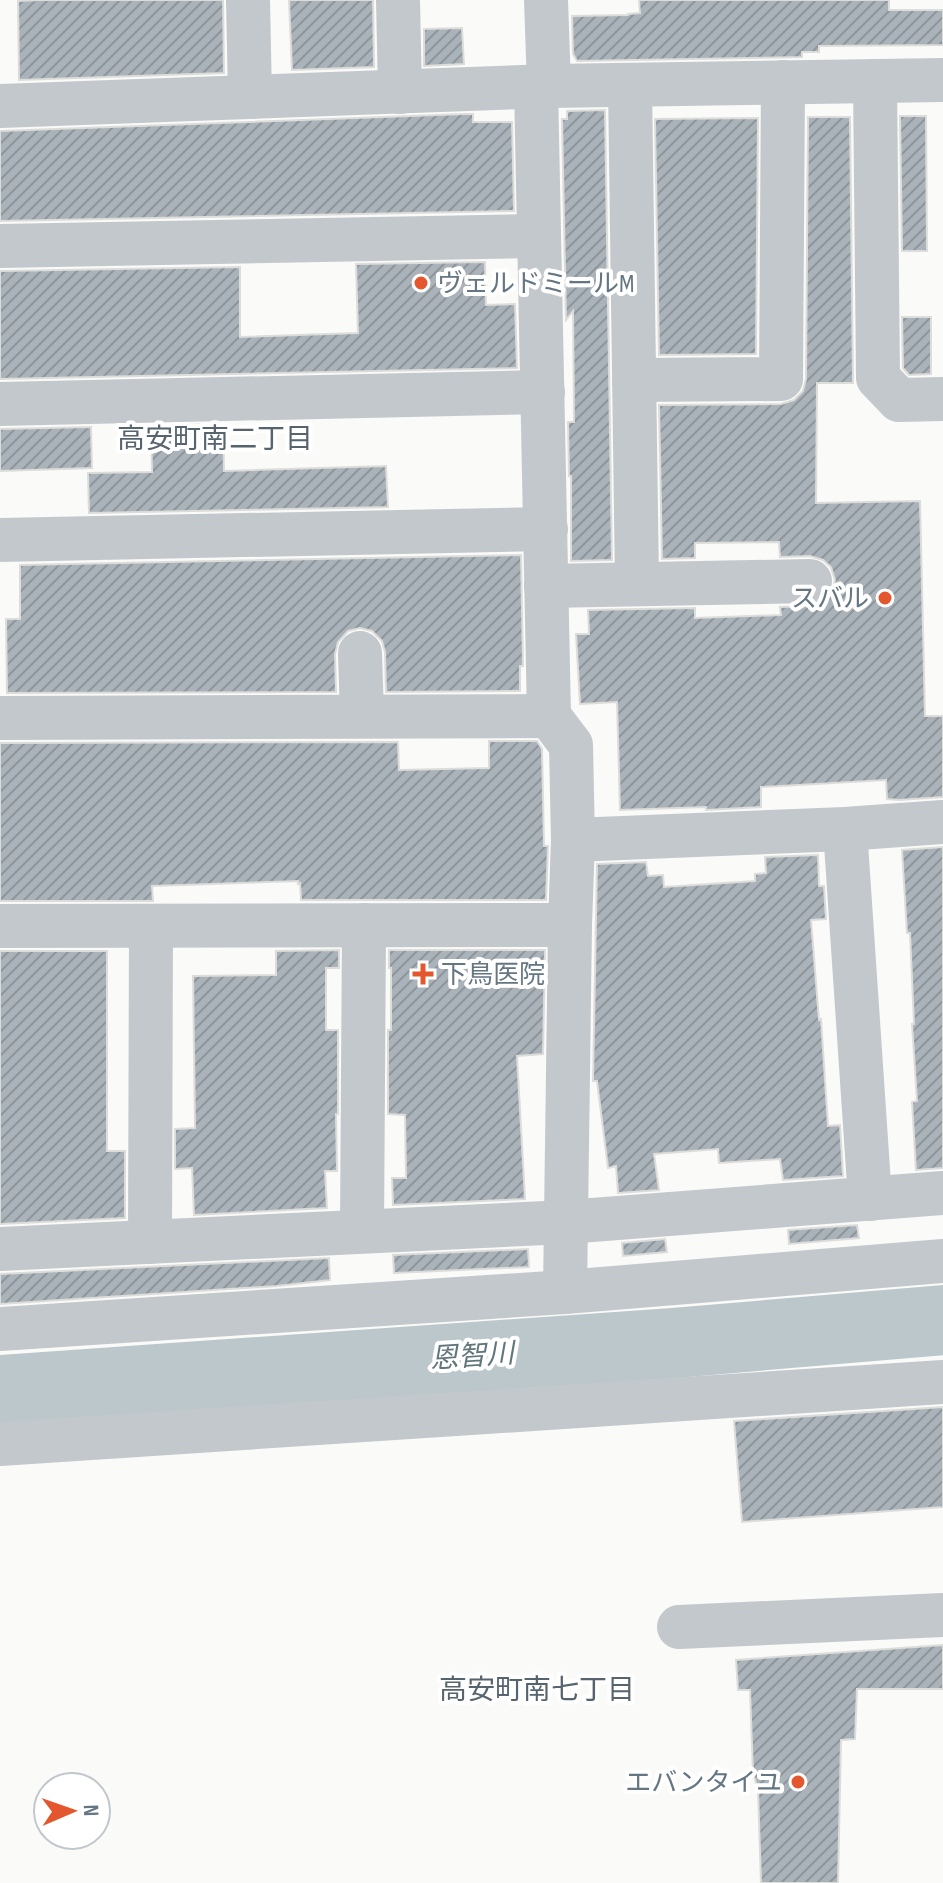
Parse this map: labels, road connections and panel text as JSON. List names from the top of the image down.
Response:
{
  "districts": ["高安町南二丁目", "高安町南七丁目"],
  "water": ["恩智川"],
  "places": {
    "other": ["ヴェルドミールM", "スバル", "エバンタイユ"],
    "health": ["下鳥医院"]
  },
  "north": "right"
}
